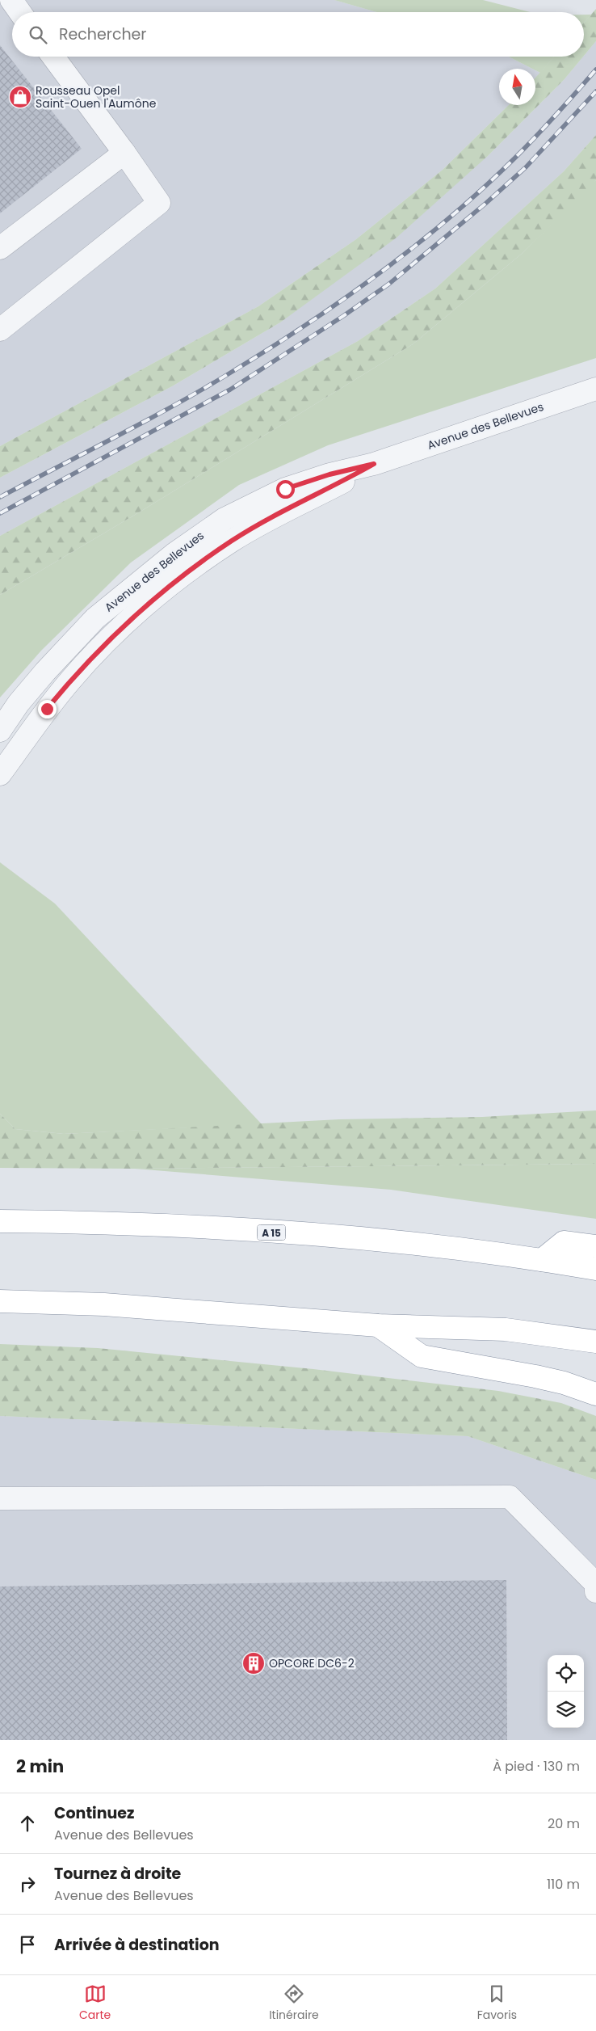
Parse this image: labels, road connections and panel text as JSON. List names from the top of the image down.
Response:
{
  "streets": {
    "highway": ["A 15"],
    "street": ["Avenue des Bellevues"]
  },
  "places": {
    "shop": ["Rousseau Opel Saint-Ouen l'Aumône"],
    "building": ["OPCORE DC6-2"]
  },
  "north": "top",
  "page": {
    "search": "Rechercher",
    "heading": ["2 min", "À pied · 130 m"],
    "list": [
      ["Continuez", "Avenue des Bellevues", "20 m"],
      ["Tournez à droite", "Avenue des Bellevues", "110 m"],
      "Arrivée à destination"
    ],
    "nav": ["Carte", "Itinéraire", "Favoris"]
  }
}
